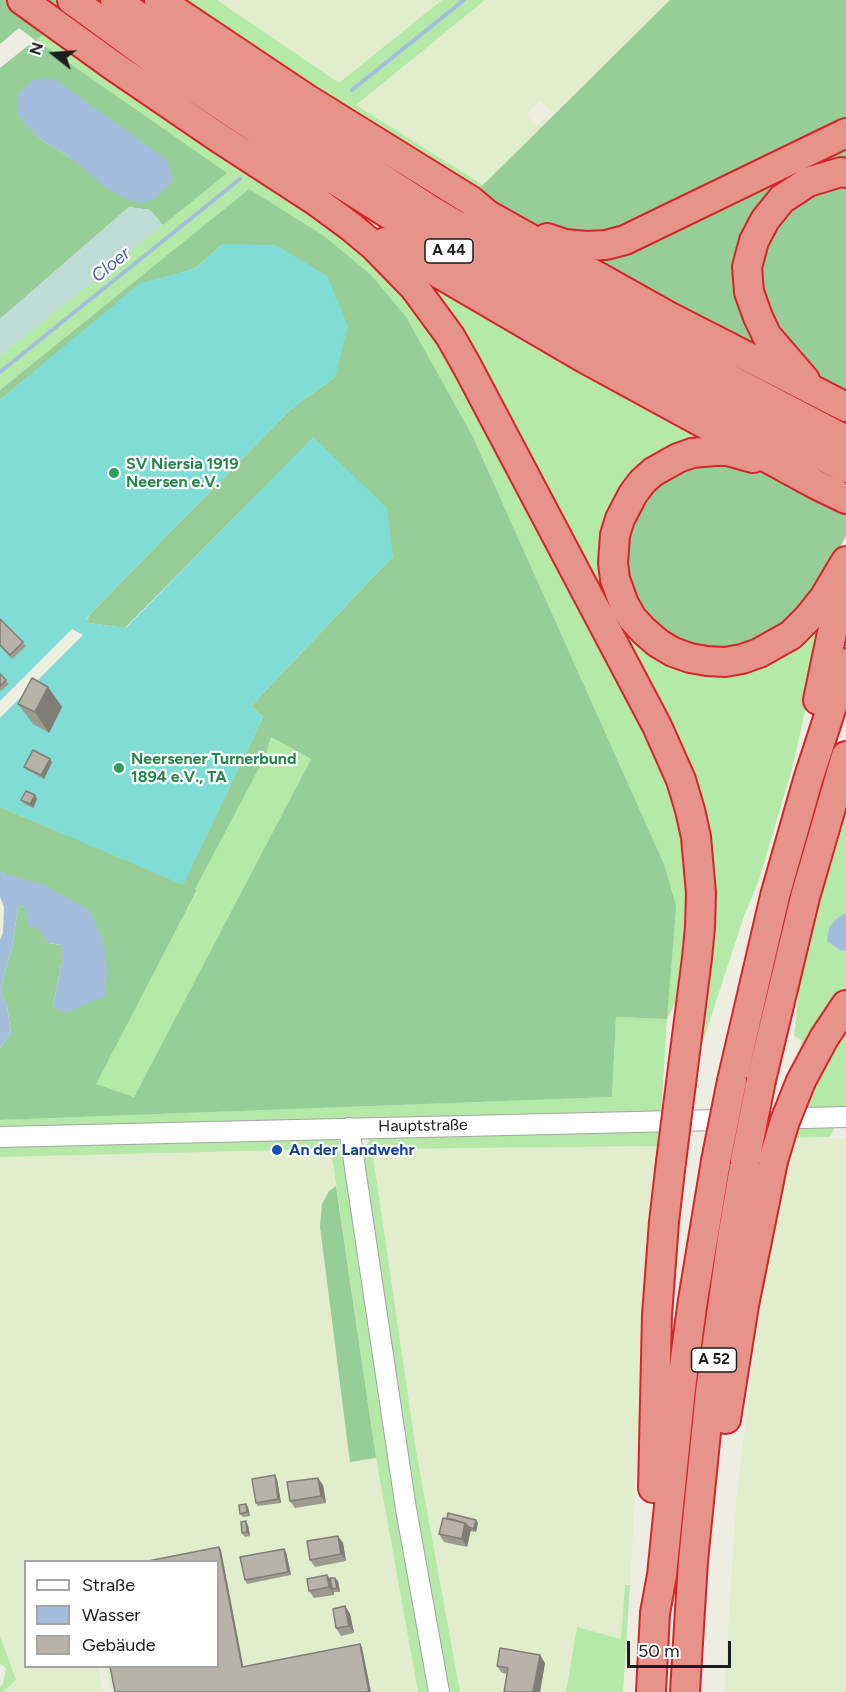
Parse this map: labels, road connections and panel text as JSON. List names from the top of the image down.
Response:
{
  "streets": {
    "highway": ["A 44", "A 52"],
    "street": ["Hauptstraße"]
  },
  "water": ["Cloer"],
  "places": ["SV Niersia 1919 Neersen e.V.", "Neersener Turnerbund 1894 e.V., TA", "An der Landwehr"],
  "legend": ["Straße", "Wasser", "Gebäude"],
  "scale_bar": "50 m",
  "north": "left"
}
